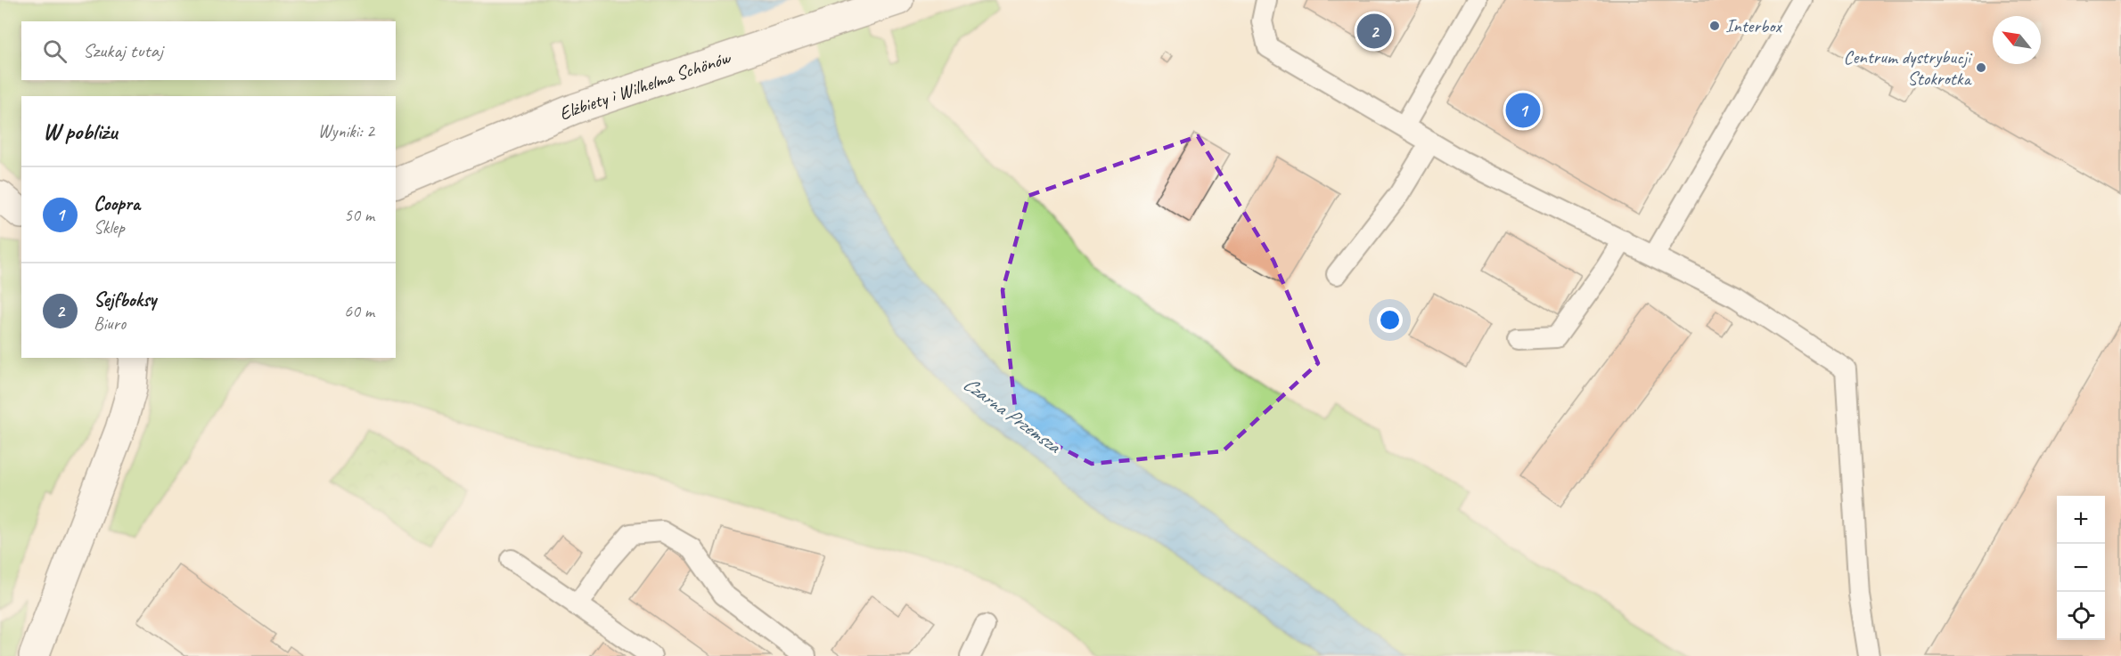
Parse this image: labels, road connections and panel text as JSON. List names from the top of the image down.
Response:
{
  "streets": {
    "street": ["Elżbiety i Wilhelma Schönów"]
  },
  "water": ["Czarna Przemsza"],
  "places": ["Interbox", "Centrum dystrybucji Stokrotka"],
  "north": "top left",
  "page": {
    "pins": ["2", "1"],
    "search": "Szukaj tutaj",
    "heading": ["W pobliżu", "Wyniki: 2"],
    "list": [
      {
        "mark": "1",
        "name": "Coopra",
        "note": "Sklep",
        "value": "50 m"
      },
      {
        "mark": "2",
        "name": "Sejfboksy",
        "note": "Biuro",
        "value": "60 m"
      }
    ],
    "map_buttons": ["+", "−"]
  }
}
